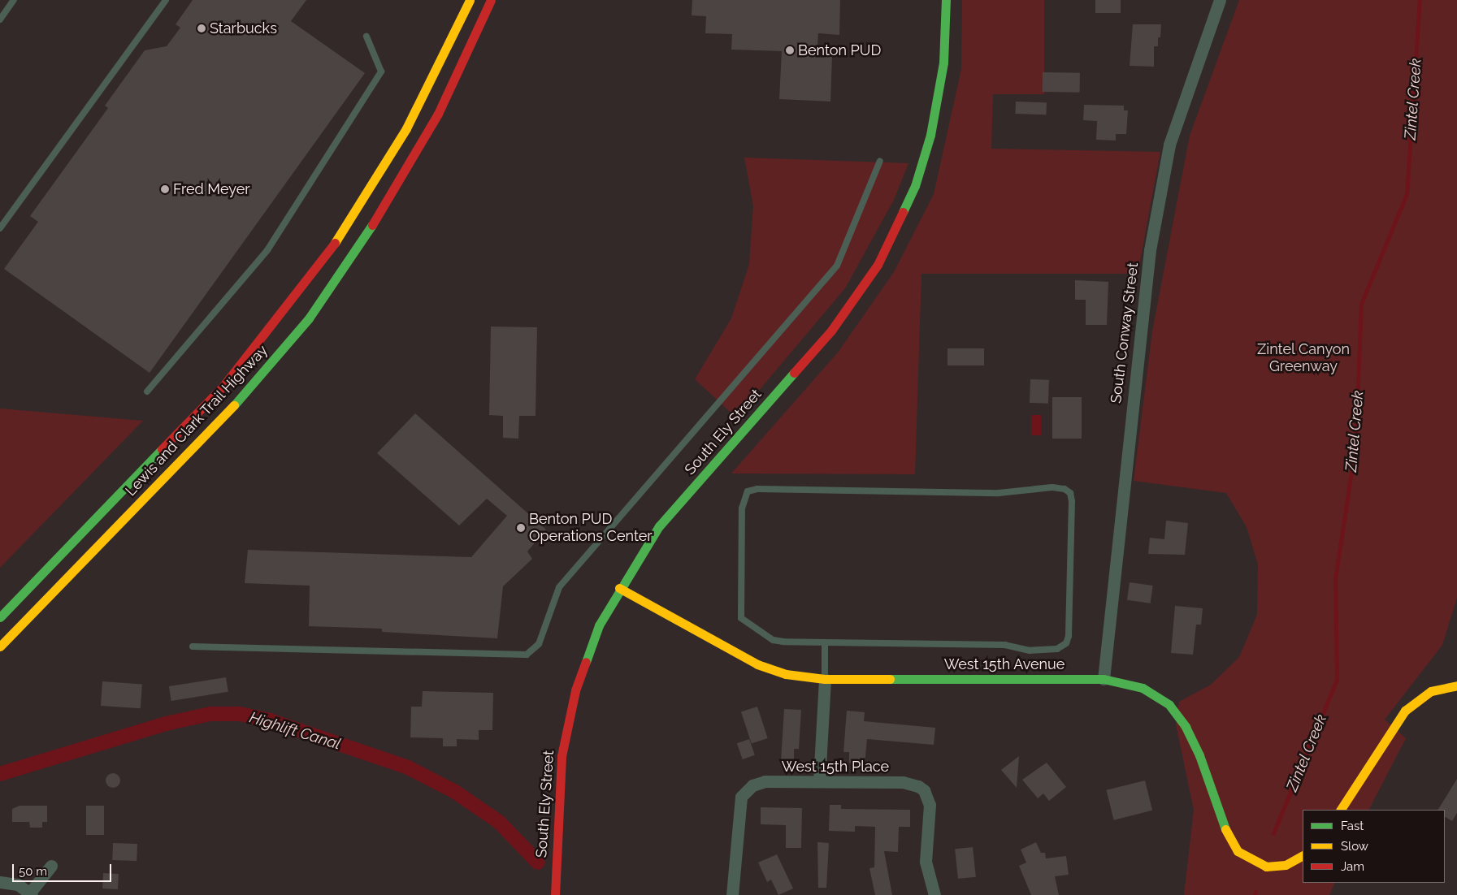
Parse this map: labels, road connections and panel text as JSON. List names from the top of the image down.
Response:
{
  "streets": {
    "main road": ["Lewis and Clark Trail Highway", "South Ely Street", "West 15th Avenue"],
    "street": ["South Conway Street", "West 15th Place"]
  },
  "crossings": [
    ["South Conway Street", "West 15th Avenue"],
    ["South Ely Street", "West 15th Avenue"]
  ],
  "water": ["Zintel Creek", "Highlift Canal"],
  "parks": ["Zintel Canyon Greenway"],
  "places": [
    "Starbucks",
    "Benton PUD",
    "Fred Meyer",
    "Benton PUD Operations Center"
  ],
  "legend": ["Fast", "Slow", "Jam"],
  "scale_bar": "50 m"
}
